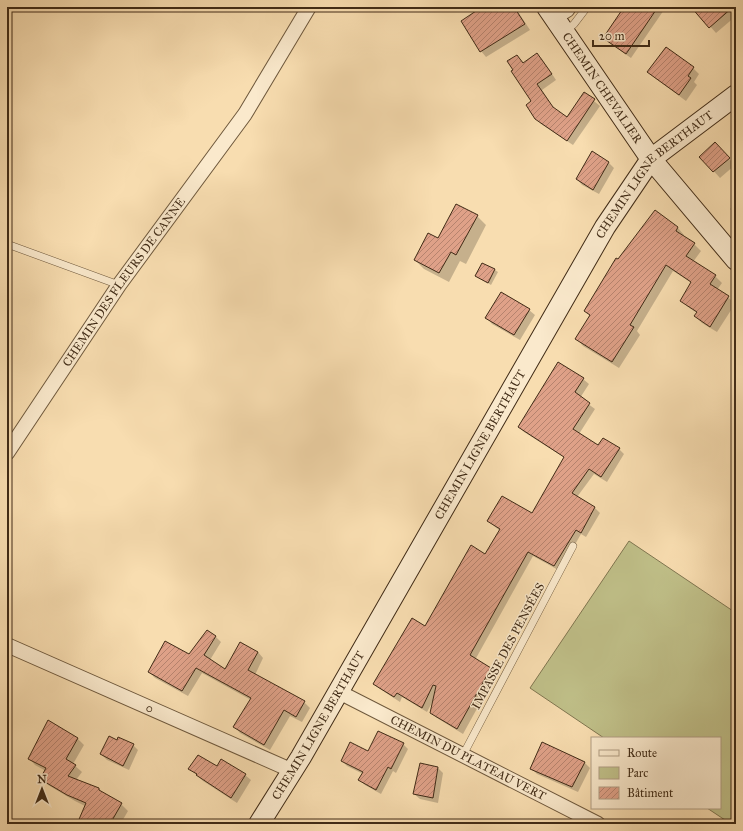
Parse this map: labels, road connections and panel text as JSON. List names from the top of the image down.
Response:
{
  "streets": {
    "street": [
      "CHEMIN CHEVALIER",
      "CHEMIN LIGNE BERTHAUT",
      "CHEMIN DES FLEURS DE CANNE",
      "0",
      "CHEMIN DU PLATEAU VERT"
    ],
    "lane": ["IMPASSE DES PENSÉES"]
  },
  "crossings": [
    ["CHEMIN CHEVALIER", "CHEMIN LIGNE BERTHAUT"],
    ["CHEMIN LIGNE BERTHAUT", "0"],
    ["CHEMIN LIGNE BERTHAUT", "CHEMIN DU PLATEAU VERT"],
    ["IMPASSE DES PENSÉES", "CHEMIN DU PLATEAU VERT"]
  ],
  "legend": ["Route", "Parc", "Bâtiment"],
  "scale_bar": "20 m",
  "north": "top"
}
